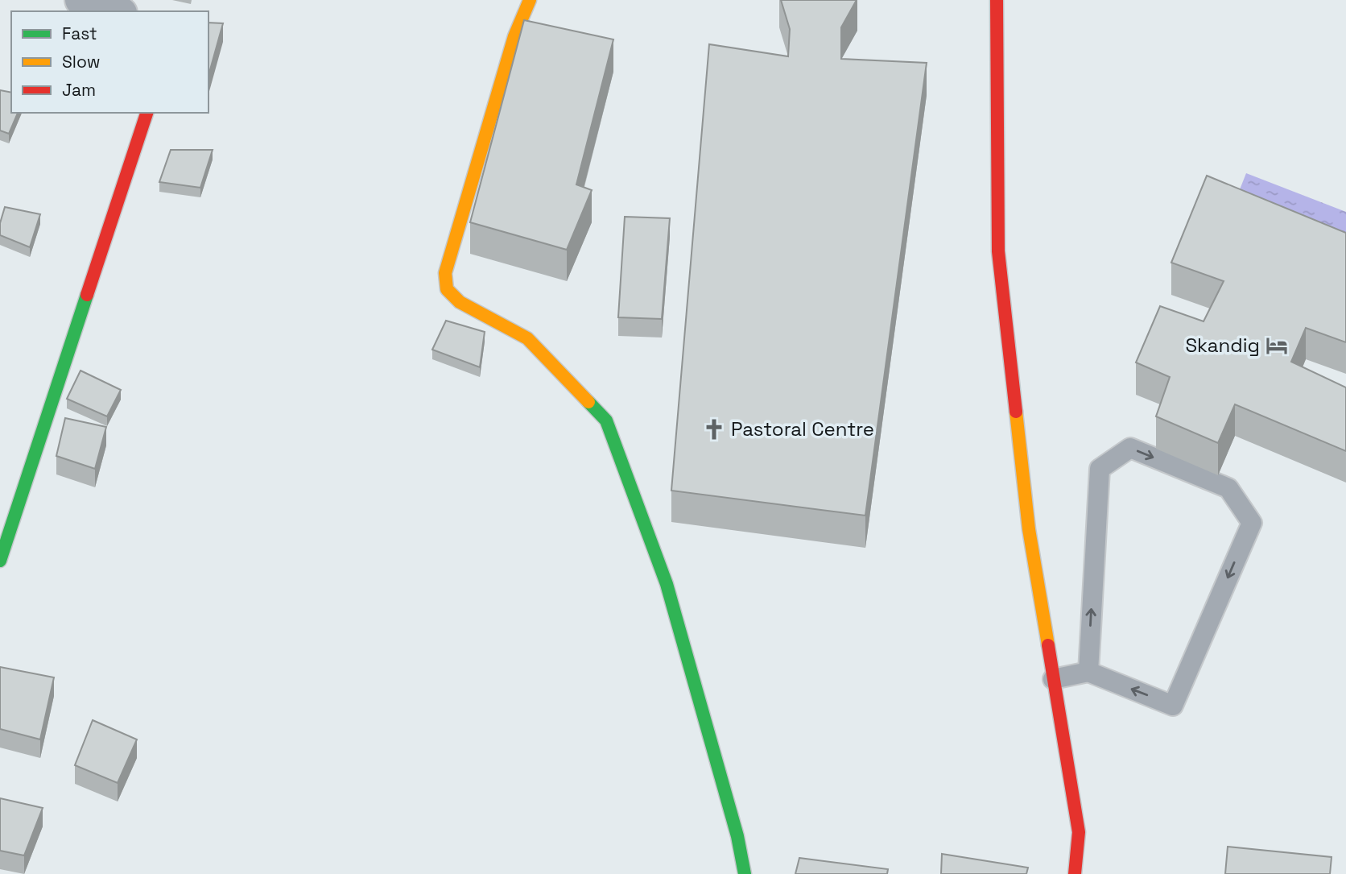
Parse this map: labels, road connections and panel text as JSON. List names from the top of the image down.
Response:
{
  "places": {
    "hotel": ["Skandig"],
    "church": ["Pastoral Centre"]
  },
  "legend": ["Fast", "Slow", "Jam"]
}
